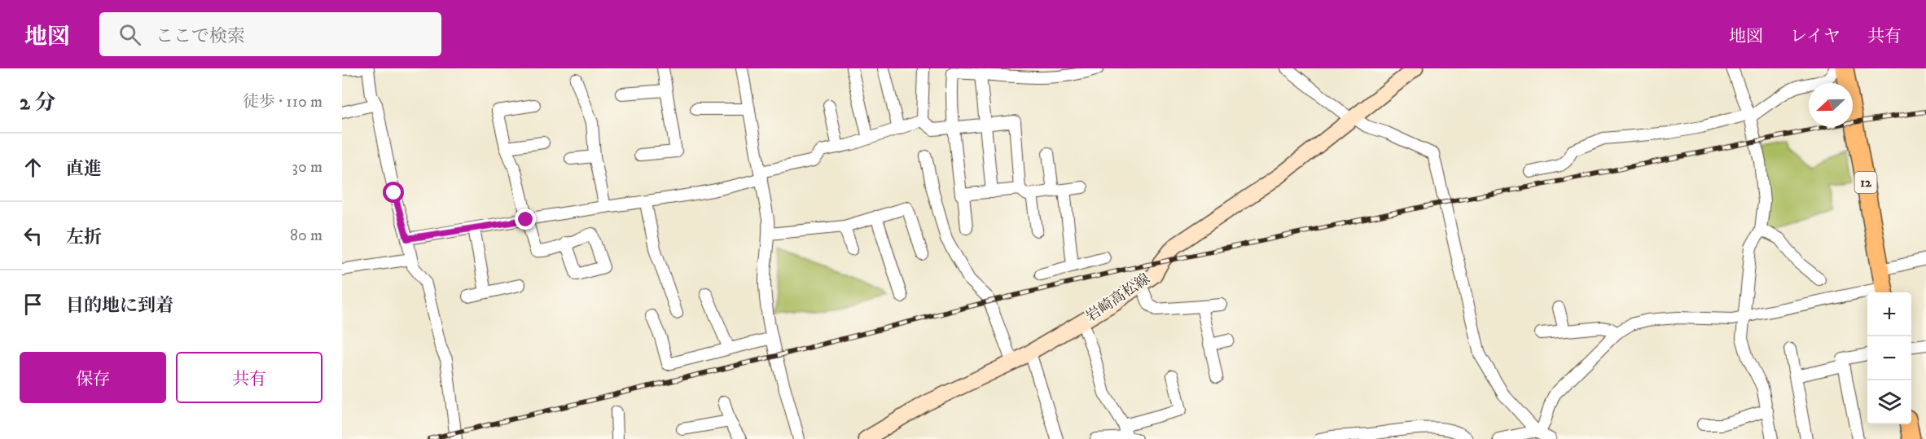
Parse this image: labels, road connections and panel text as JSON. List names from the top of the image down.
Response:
{
  "streets": {
    "main road": ["12", "岩崎高松線"]
  },
  "north": "left",
  "page": {
    "header": "地図",
    "search": "ここで検索",
    "nav": ["地図", "レイヤ", "共有"],
    "heading": ["2 分", "徒歩 · 110 m"],
    "list": [
      ["直進", "30 m"],
      ["左折", "80 m"],
      "目的地に到着"
    ],
    "map_buttons": ["+", "−"],
    "buttons": ["保存", "共有"]
  }
}
